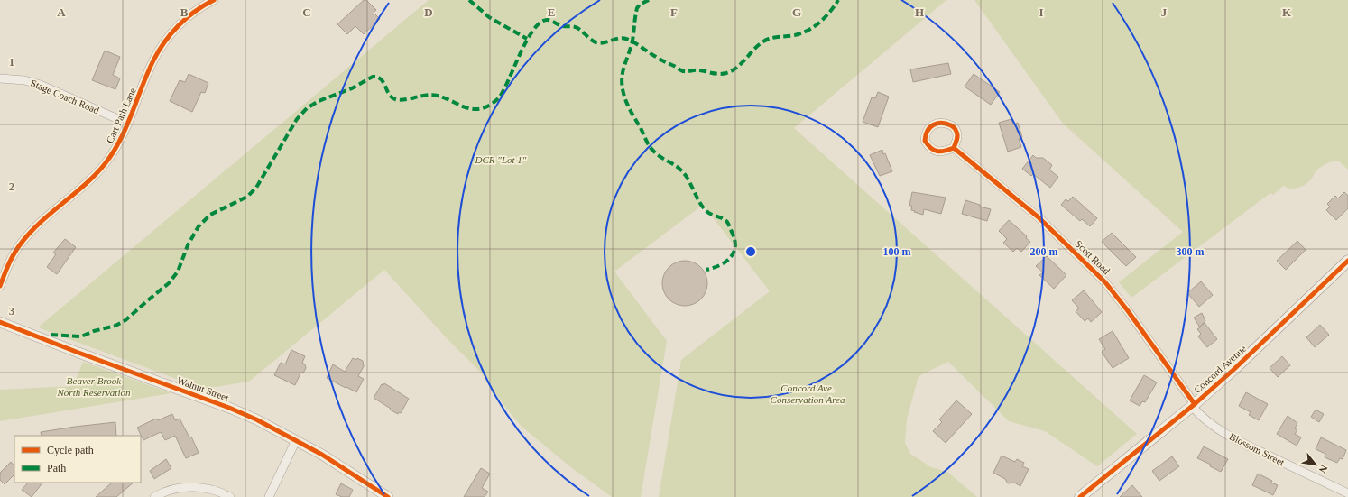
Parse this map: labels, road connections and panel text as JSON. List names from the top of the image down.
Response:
{
  "streets": {
    "main road": ["Concord Avenue"],
    "street": [
      "Stage Coach Road",
      "Cart Path Lane",
      "Scott Road",
      "Walnut Street",
      "Blossom Street"
    ]
  },
  "crossings": [
    ["Stage Coach Road", "Cart Path Lane"],
    ["Scott Road", "Concord Avenue"],
    ["Scott Road", "Blossom Street"],
    ["Concord Avenue", "Blossom Street"]
  ],
  "parks": ["DCR \"Lot 1\"", "Beaver Brook North Reservation", "Concord Ave. Conservation Area"],
  "legend": ["Cycle path", "Path"],
  "north": "bottom right",
  "grid": {
    "columns": [
      "A",
      "B",
      "C",
      "D",
      "E",
      "F",
      "G",
      "H",
      "I",
      "J",
      "K"
    ],
    "rows": ["1", "2", "3"]
  },
  "rings": ["100 m", "200 m", "300 m"]
}
